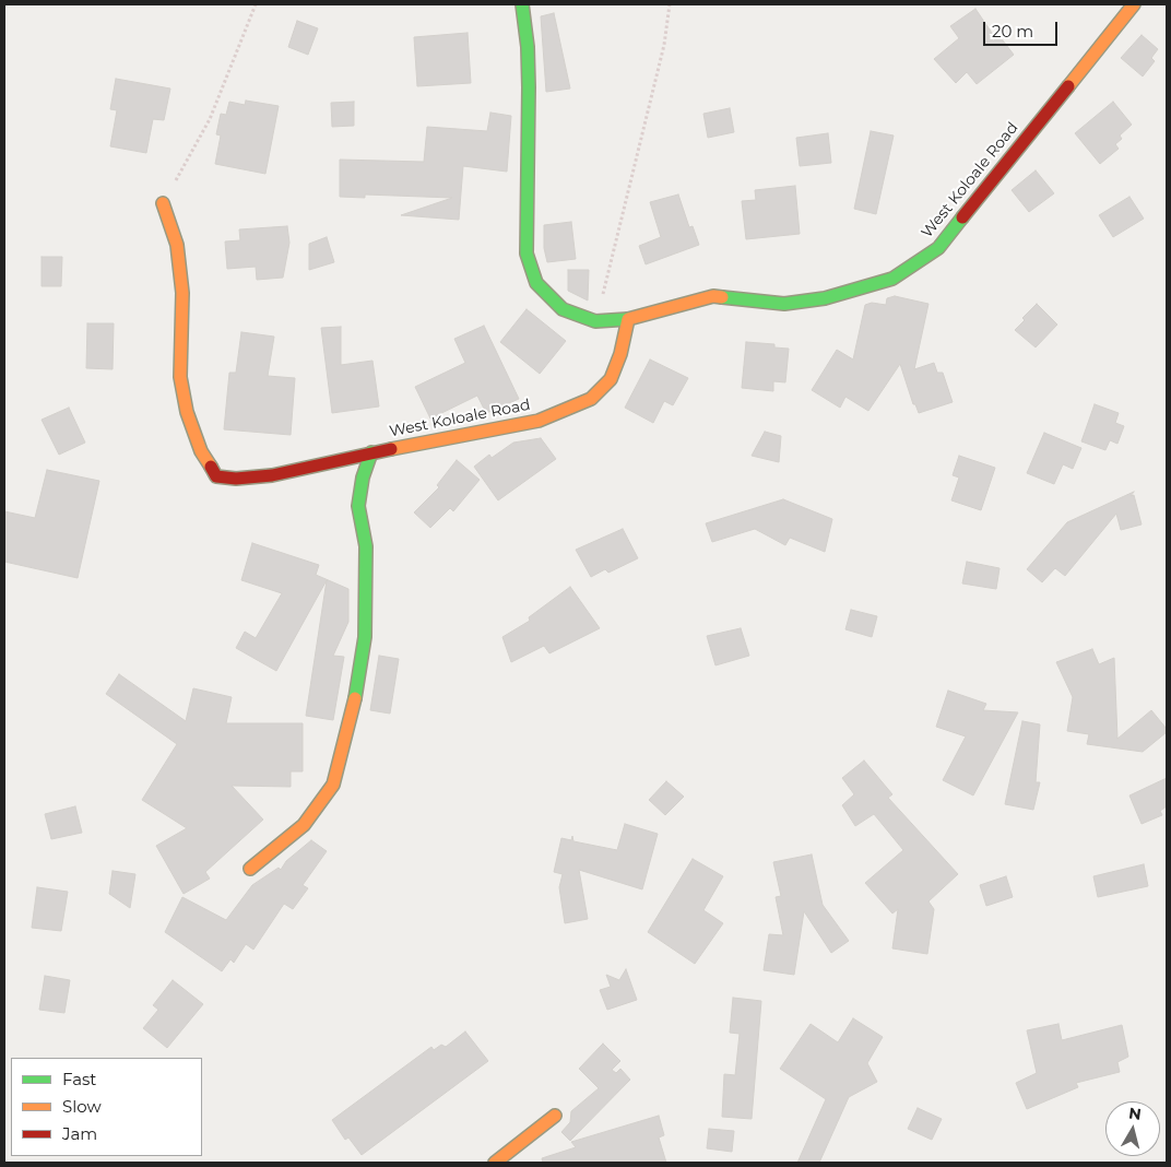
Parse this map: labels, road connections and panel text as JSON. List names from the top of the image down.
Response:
{
  "streets": {
    "street": ["West Koloale Road"]
  },
  "legend": ["Fast", "Slow", "Jam"],
  "scale_bar": "20 m",
  "north": "top"
}
